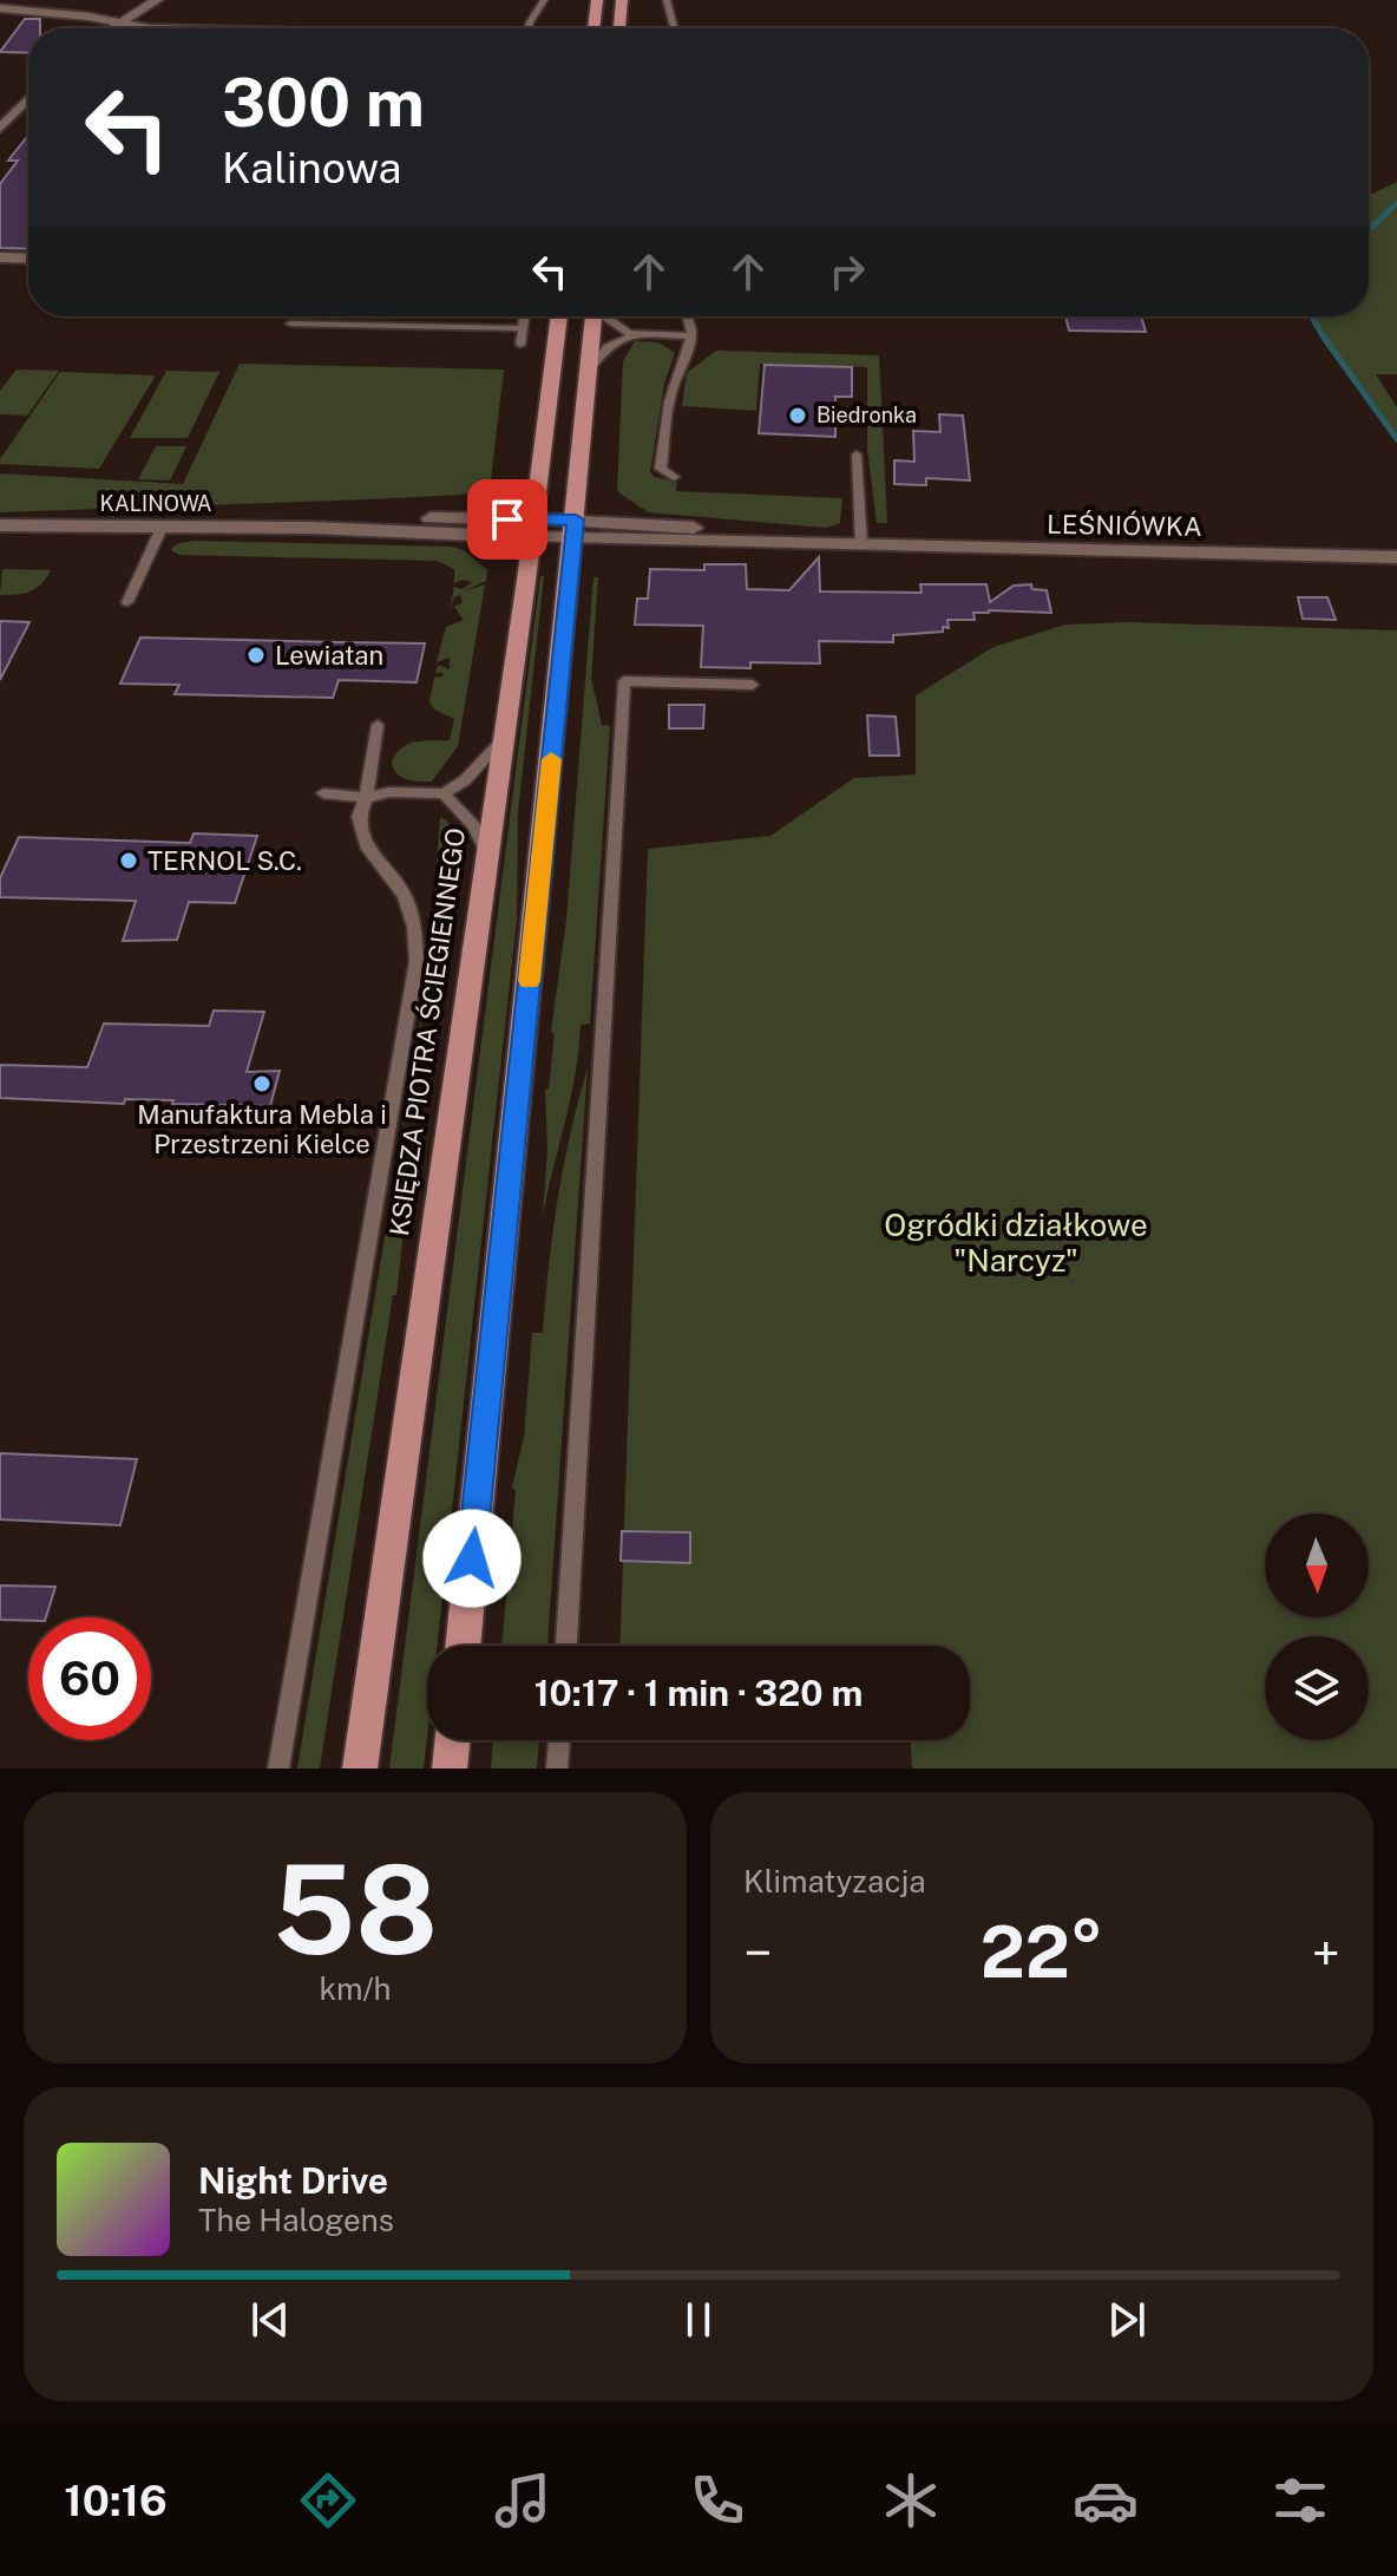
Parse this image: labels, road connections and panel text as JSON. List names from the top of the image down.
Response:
{
  "streets": {
    "main road": ["KSIĘDZA PIOTRA ŚCIEGIENNEGO"],
    "street": ["KALINOWA", "LEŚNIÓWKA"]
  },
  "crossings": [
    ["KALINOWA", "LEŚNIÓWKA"],
    ["KALINOWA", "KSIĘDZA PIOTRA ŚCIEGIENNEGO"],
    ["LEŚNIÓWKA", "KSIĘDZA PIOTRA ŚCIEGIENNEGO"]
  ],
  "parks": ["Ogródki działkowe \"Narcyz\""],
  "places": [
    "Biedronka",
    "Lewiatan",
    "TERNOL S.C.",
    "Manufaktura Mebla i Przestrzeni Kielce"
  ],
  "north": "bottom",
  "page": {
    "turn": ["300 m", "Kalinowa"],
    "limit": "60",
    "trip": "10:17 · 1 min · 320 m",
    "tile": [
      ["58", "km/h"],
      "Klimatyzacja"
    ],
    "heat": ["−", "22°", "+"],
    "song": ["Night Drive", "The Halogens"],
    "tabs": "10:16"
  }
}
